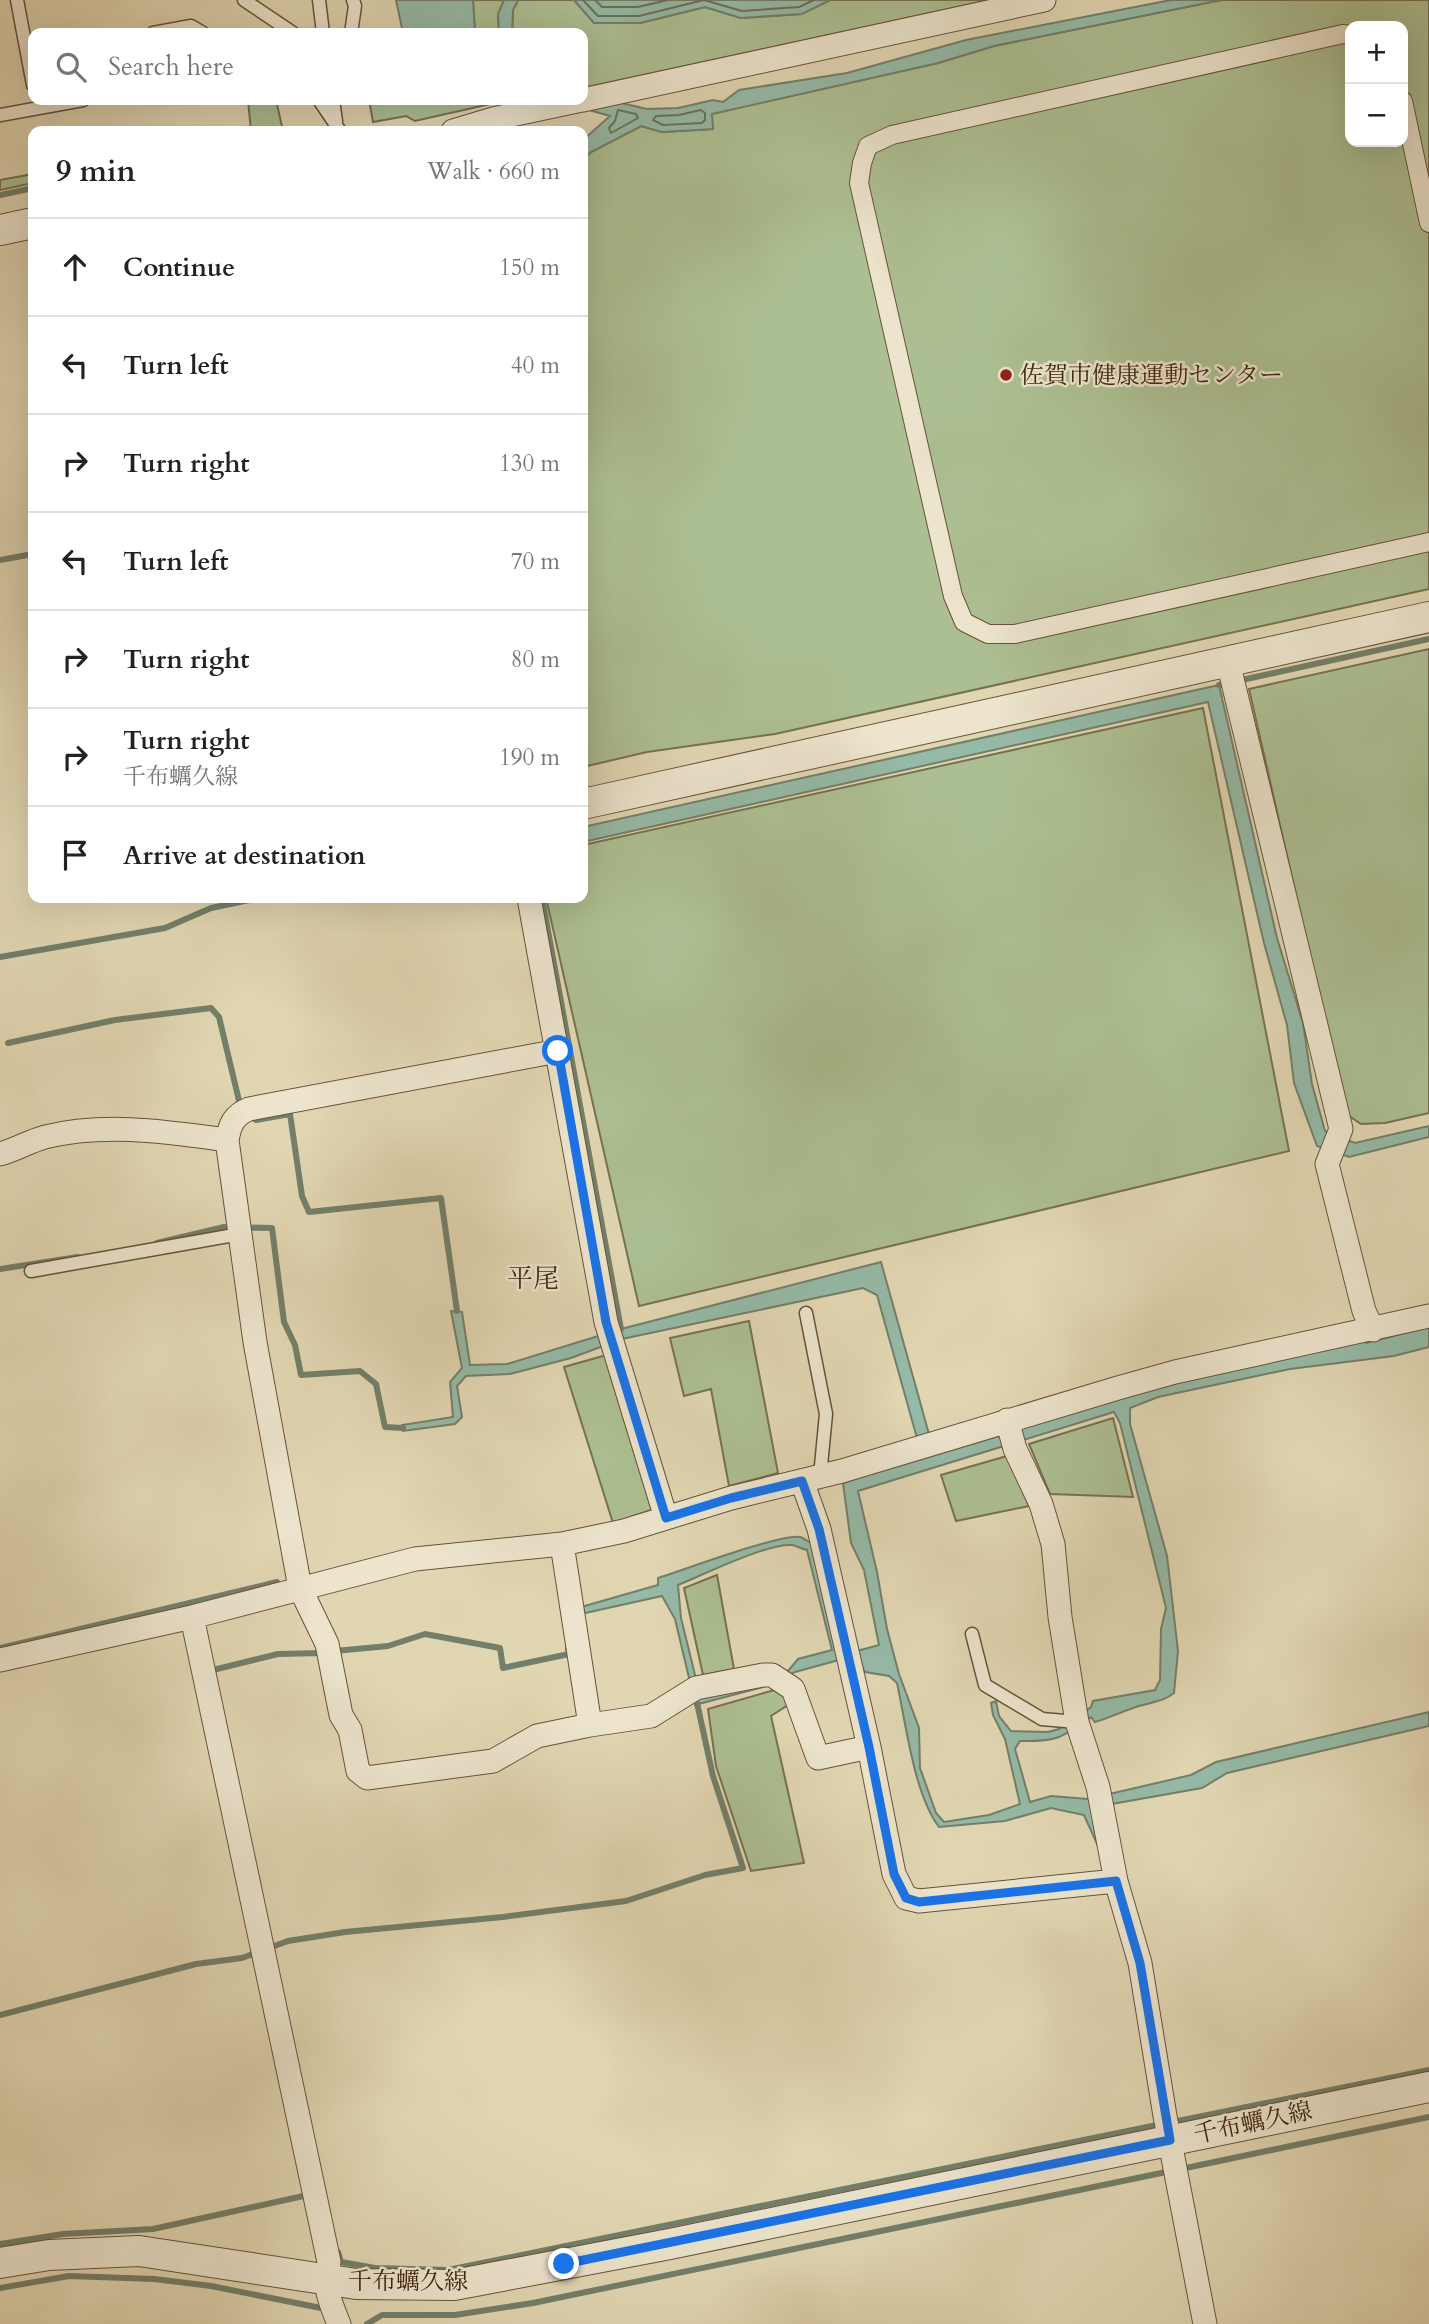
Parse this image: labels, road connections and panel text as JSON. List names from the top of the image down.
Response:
{
  "streets": {
    "street": ["千布蠣久線"]
  },
  "districts": ["平尾"],
  "places": ["佐賀市健康運動センター"],
  "page": {
    "map_buttons": ["+", "−"],
    "search": "Search here",
    "heading": ["9 min", "Walk · 660 m"],
    "list": [
      ["Continue", "150 m"],
      ["Turn left", "40 m"],
      ["Turn right", "130 m"],
      ["Turn left", "70 m"],
      ["Turn right", "80 m"],
      ["Turn right", "千布蠣久線", "190 m"],
      "Arrive at destination"
    ]
  }
}
